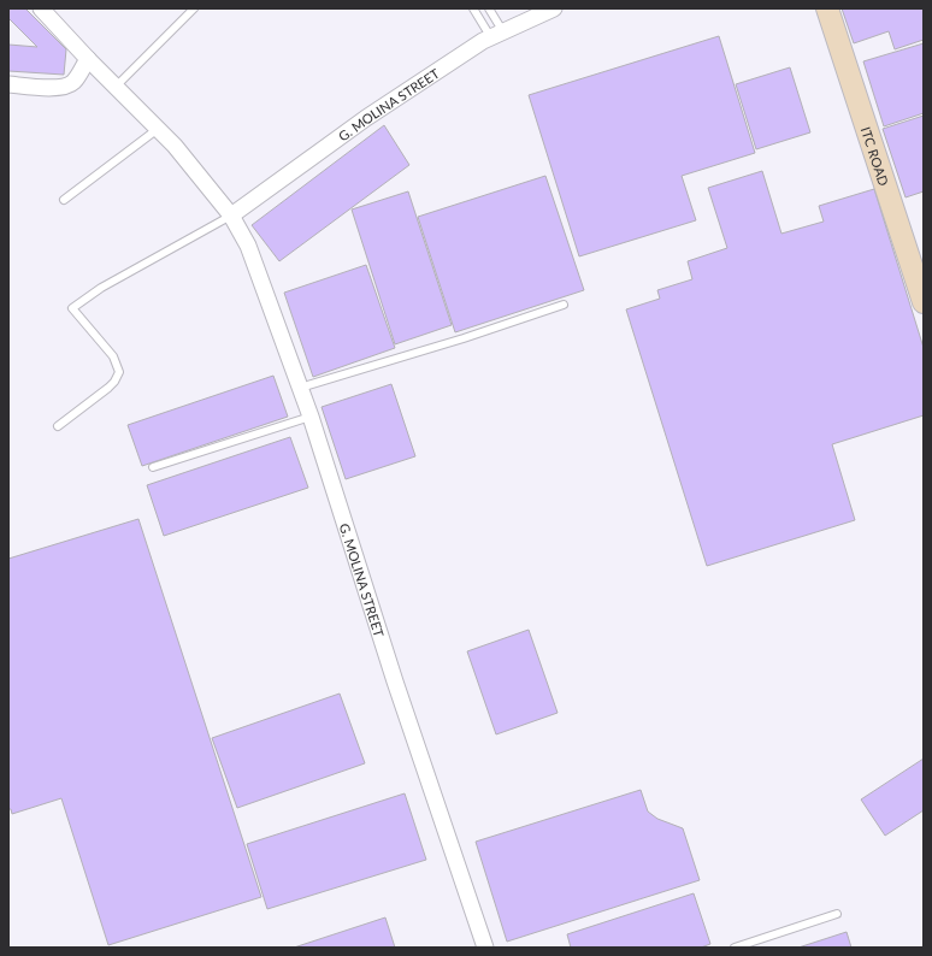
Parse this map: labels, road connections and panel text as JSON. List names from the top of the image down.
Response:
{
  "streets": {
    "street": ["G. MOLINA STREET", "ITC ROAD"]
  }
}
